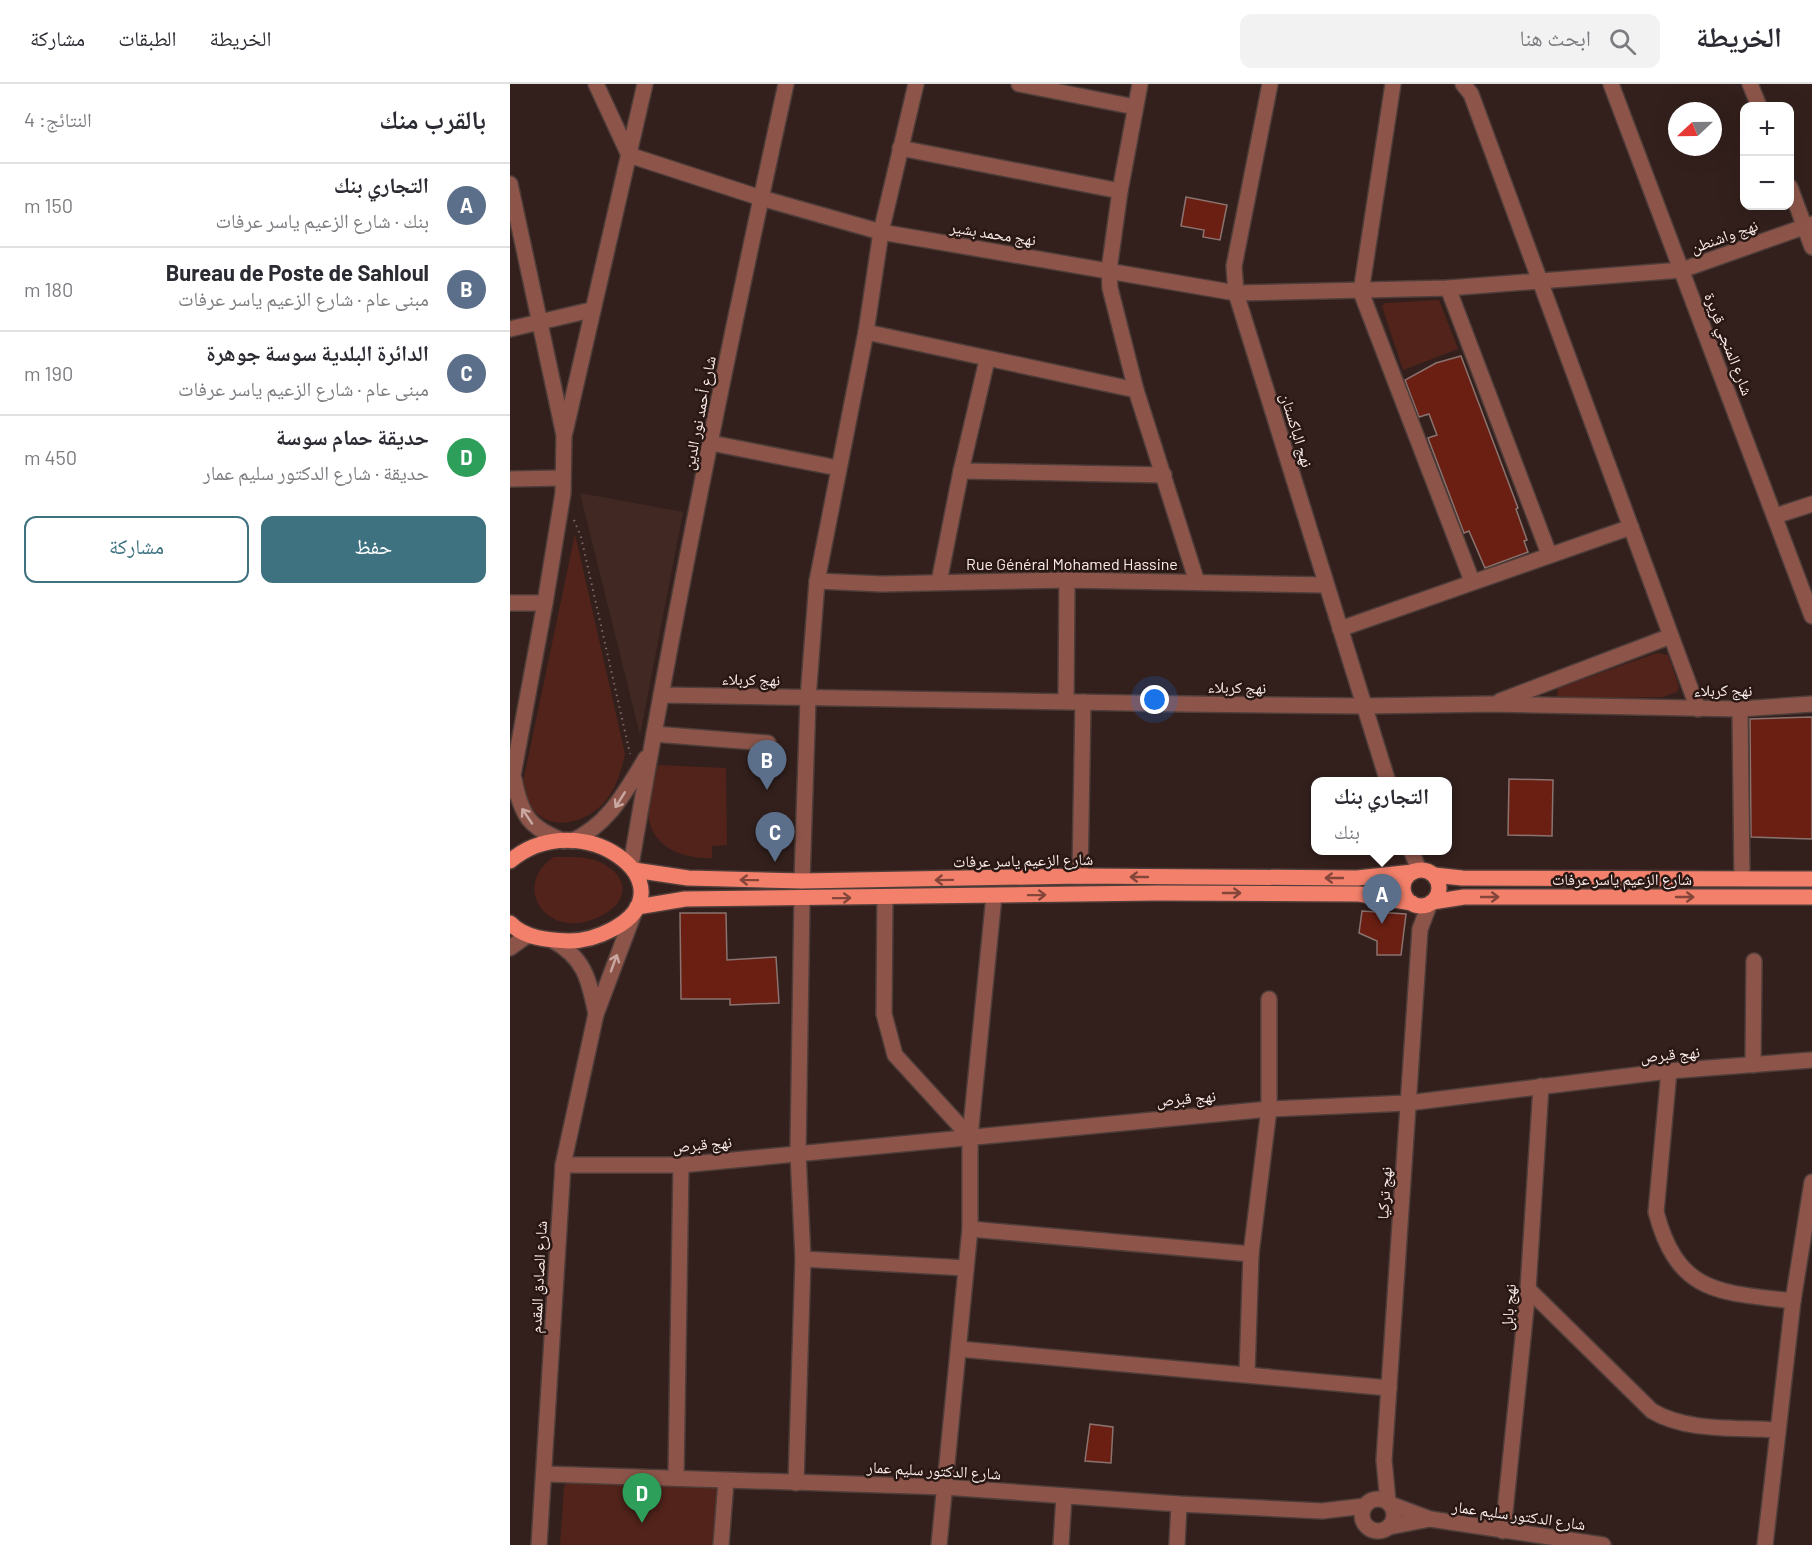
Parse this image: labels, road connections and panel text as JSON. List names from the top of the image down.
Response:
{
  "streets": {
    "main road": ["شارع الزعيم ياسر عرفات"],
    "street": [
      "نهج محمد بشير",
      "نهج واشنطن",
      "شارع المنجي قريرة",
      "شارع أحمد نور الدين",
      "نهج الباكستان",
      "Rue Général Mohamed Hassine",
      "نهج كربلاء",
      "نهج قبرص",
      "نهج تركيا",
      "شارع الصادق المقدم",
      "نهج بابل",
      "شارع الدكتور سليم عمار"
    ]
  },
  "crossings": [
    ["نهج محمد بشير", "نهج واشنطن"],
    ["نهج محمد بشير", "شارع أحمد نور الدين"],
    ["نهج محمد بشير", "نهج الباكستان"],
    ["نهج واشنطن", "شارع المنجي قريرة"],
    ["شارع أحمد نور الدين", "نهج كربلاء"],
    ["شارع أحمد نور الدين", "شارع الزعيم ياسر عرفات"],
    ["نهج الباكستان", "Rue Général Mohamed Hassine"],
    ["نهج الباكستان", "نهج كربلاء"],
    ["شارع الزعيم ياسر عرفات", "نهج تركيا"],
    ["شارع الزعيم ياسر عرفات", "شارع الصادق المقدم"],
    ["نهج قبرص", "نهج تركيا"],
    ["نهج قبرص", "شارع الصادق المقدم"],
    ["نهج قبرص", "نهج بابل"],
    ["شارع الصادق المقدم", "شارع الدكتور سليم عمار"],
    ["نهج بابل", "شارع الدكتور سليم عمار"]
  ],
  "north": "left",
  "page": {
    "header": "الخريطة",
    "search": "ابحث هنا",
    "nav": ["الخريطة", "الطبقات", "مشاركة"],
    "heading": ["بالقرب منك", "النتائج: 4"],
    "map_buttons": ["+", "−"],
    "list": [
      {
        "mark": "A",
        "name": "التجاري بنك",
        "note": "بنك · شارع الزعيم ياسر عرفات",
        "value": "150 m"
      },
      {
        "mark": "B",
        "name": "Bureau de Poste de Sahloul",
        "note": "مبنى عام · شارع الزعيم ياسر عرفات",
        "value": "180 m"
      },
      {
        "mark": "C",
        "name": "الدائرة البلدية سوسة جوهرة",
        "note": "مبنى عام · شارع الزعيم ياسر عرفات",
        "value": "190 m"
      },
      {
        "mark": "D",
        "name": "حديقة حمام سوسة",
        "note": "حديقة · شارع الدكتور سليم عمار",
        "value": "450 m"
      }
    ],
    "buttons": ["حفظ", "مشاركة"],
    "pins": [
      "B",
      "C",
      "A",
      "D"
    ],
    "popup": ["التجاري بنك", "بنك"]
  }
}
